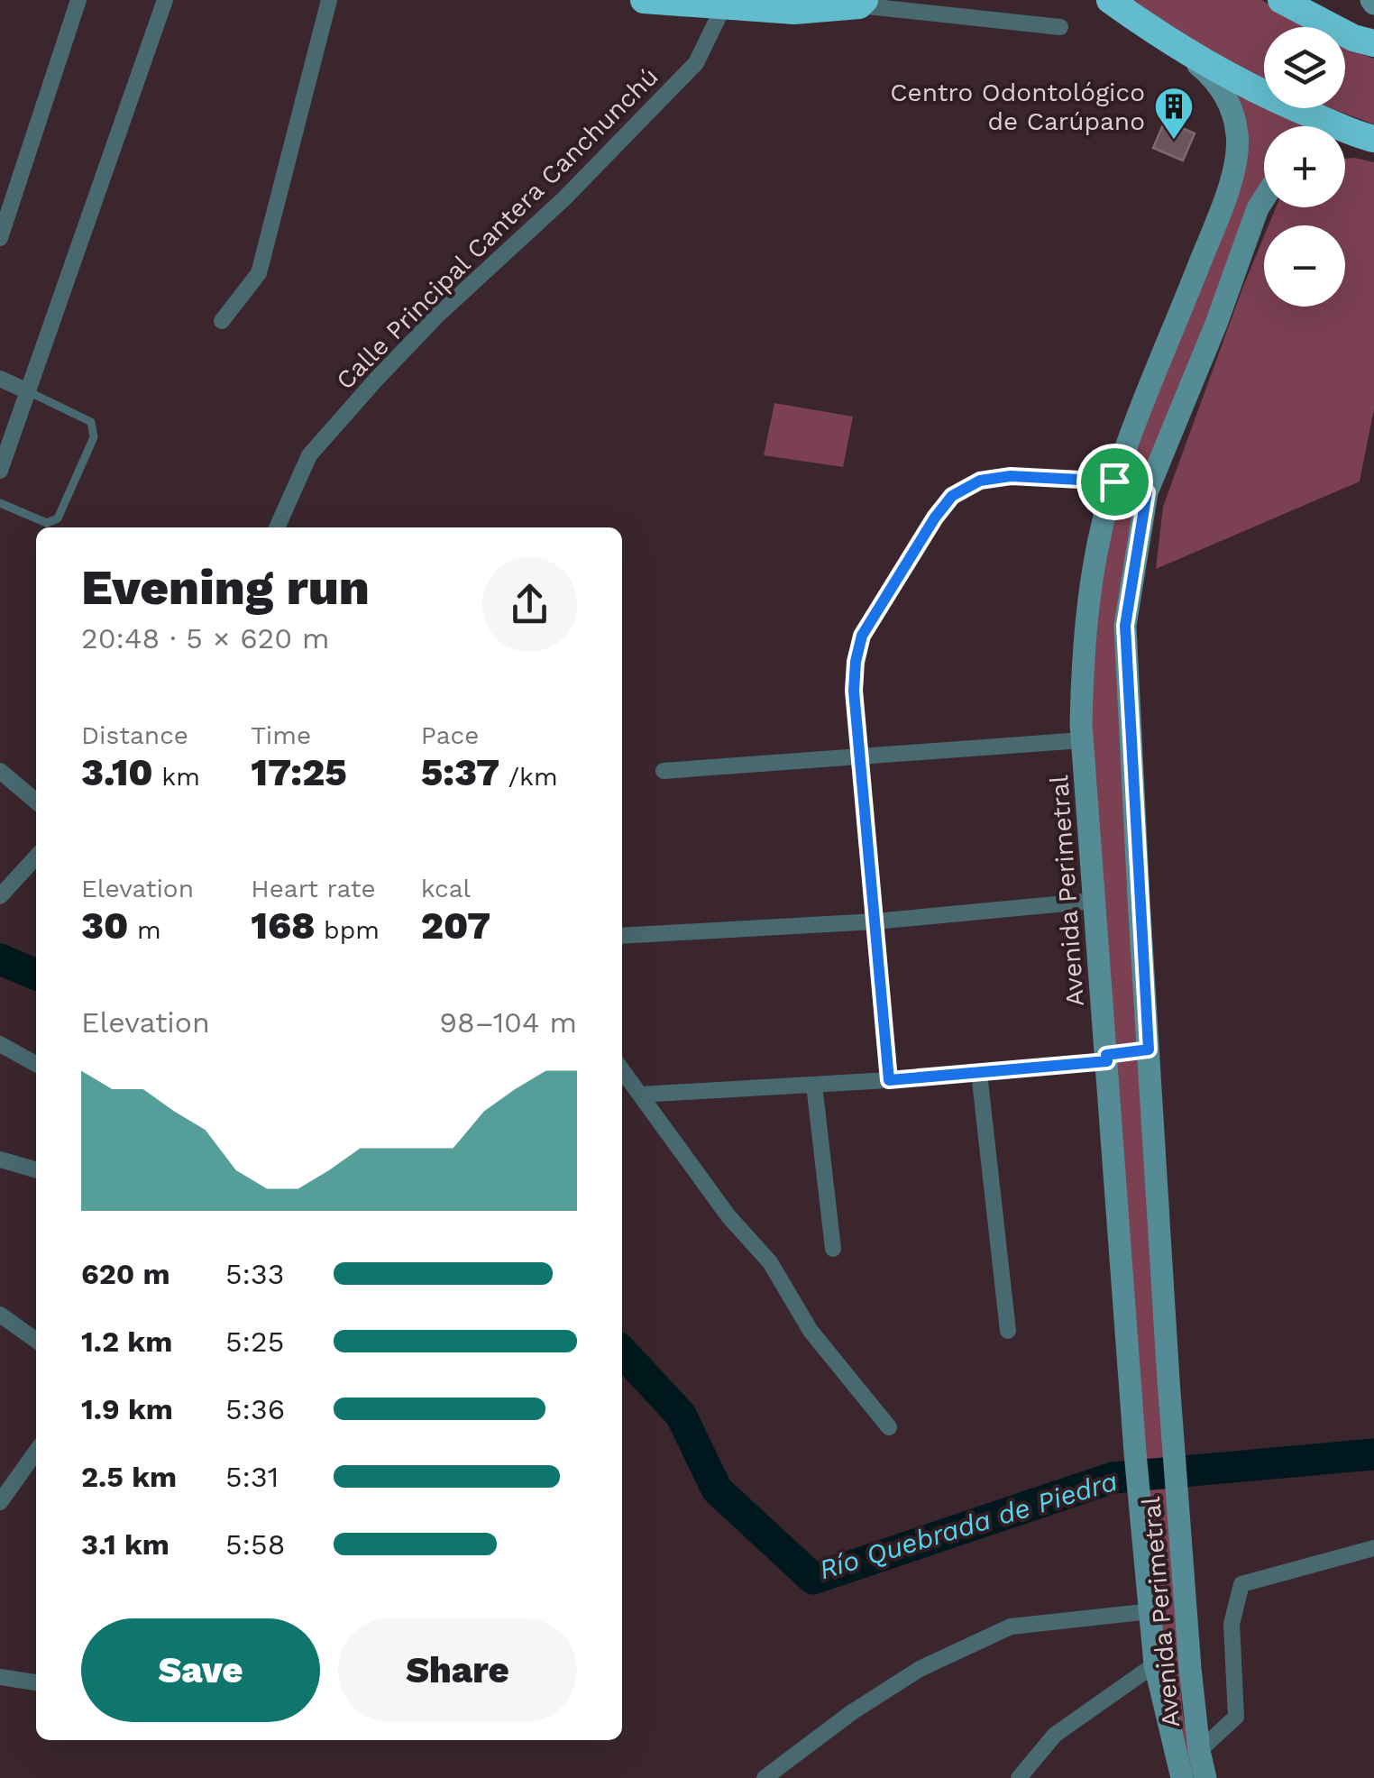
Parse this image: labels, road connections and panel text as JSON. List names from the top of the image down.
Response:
{
  "streets": {
    "main road": ["Avenida Perimetral"],
    "street": ["Calle Principal Cantera Canchunchú"]
  },
  "water": ["Río Quebrada de Piedra"],
  "places": {
    "building": ["Centro Odontológico de Carúpano"]
  },
  "page": {
    "map_buttons": ["+", "−"],
    "heading": ["Evening run", "20:48 · 5 × 620 m"],
    "stats": [
      ["Distance", "3.10 km"],
      ["Time", "17:25"],
      ["Pace", "5:37 /km"],
      ["Elevation", "30 m"],
      ["Heart rate", "168 bpm"],
      ["kcal", "207"]
    ],
    "chart": ["Elevation", "98–104 m"],
    "list": [
      {
        "name": "620 m",
        "note": "5:33"
      },
      {
        "name": "1.2 km",
        "note": "5:25"
      },
      {
        "name": "1.9 km",
        "note": "5:36"
      },
      {
        "name": "2.5 km",
        "note": "5:31"
      },
      {
        "name": "3.1 km",
        "note": "5:58"
      }
    ],
    "buttons": ["Save", "Share"]
  }
}
